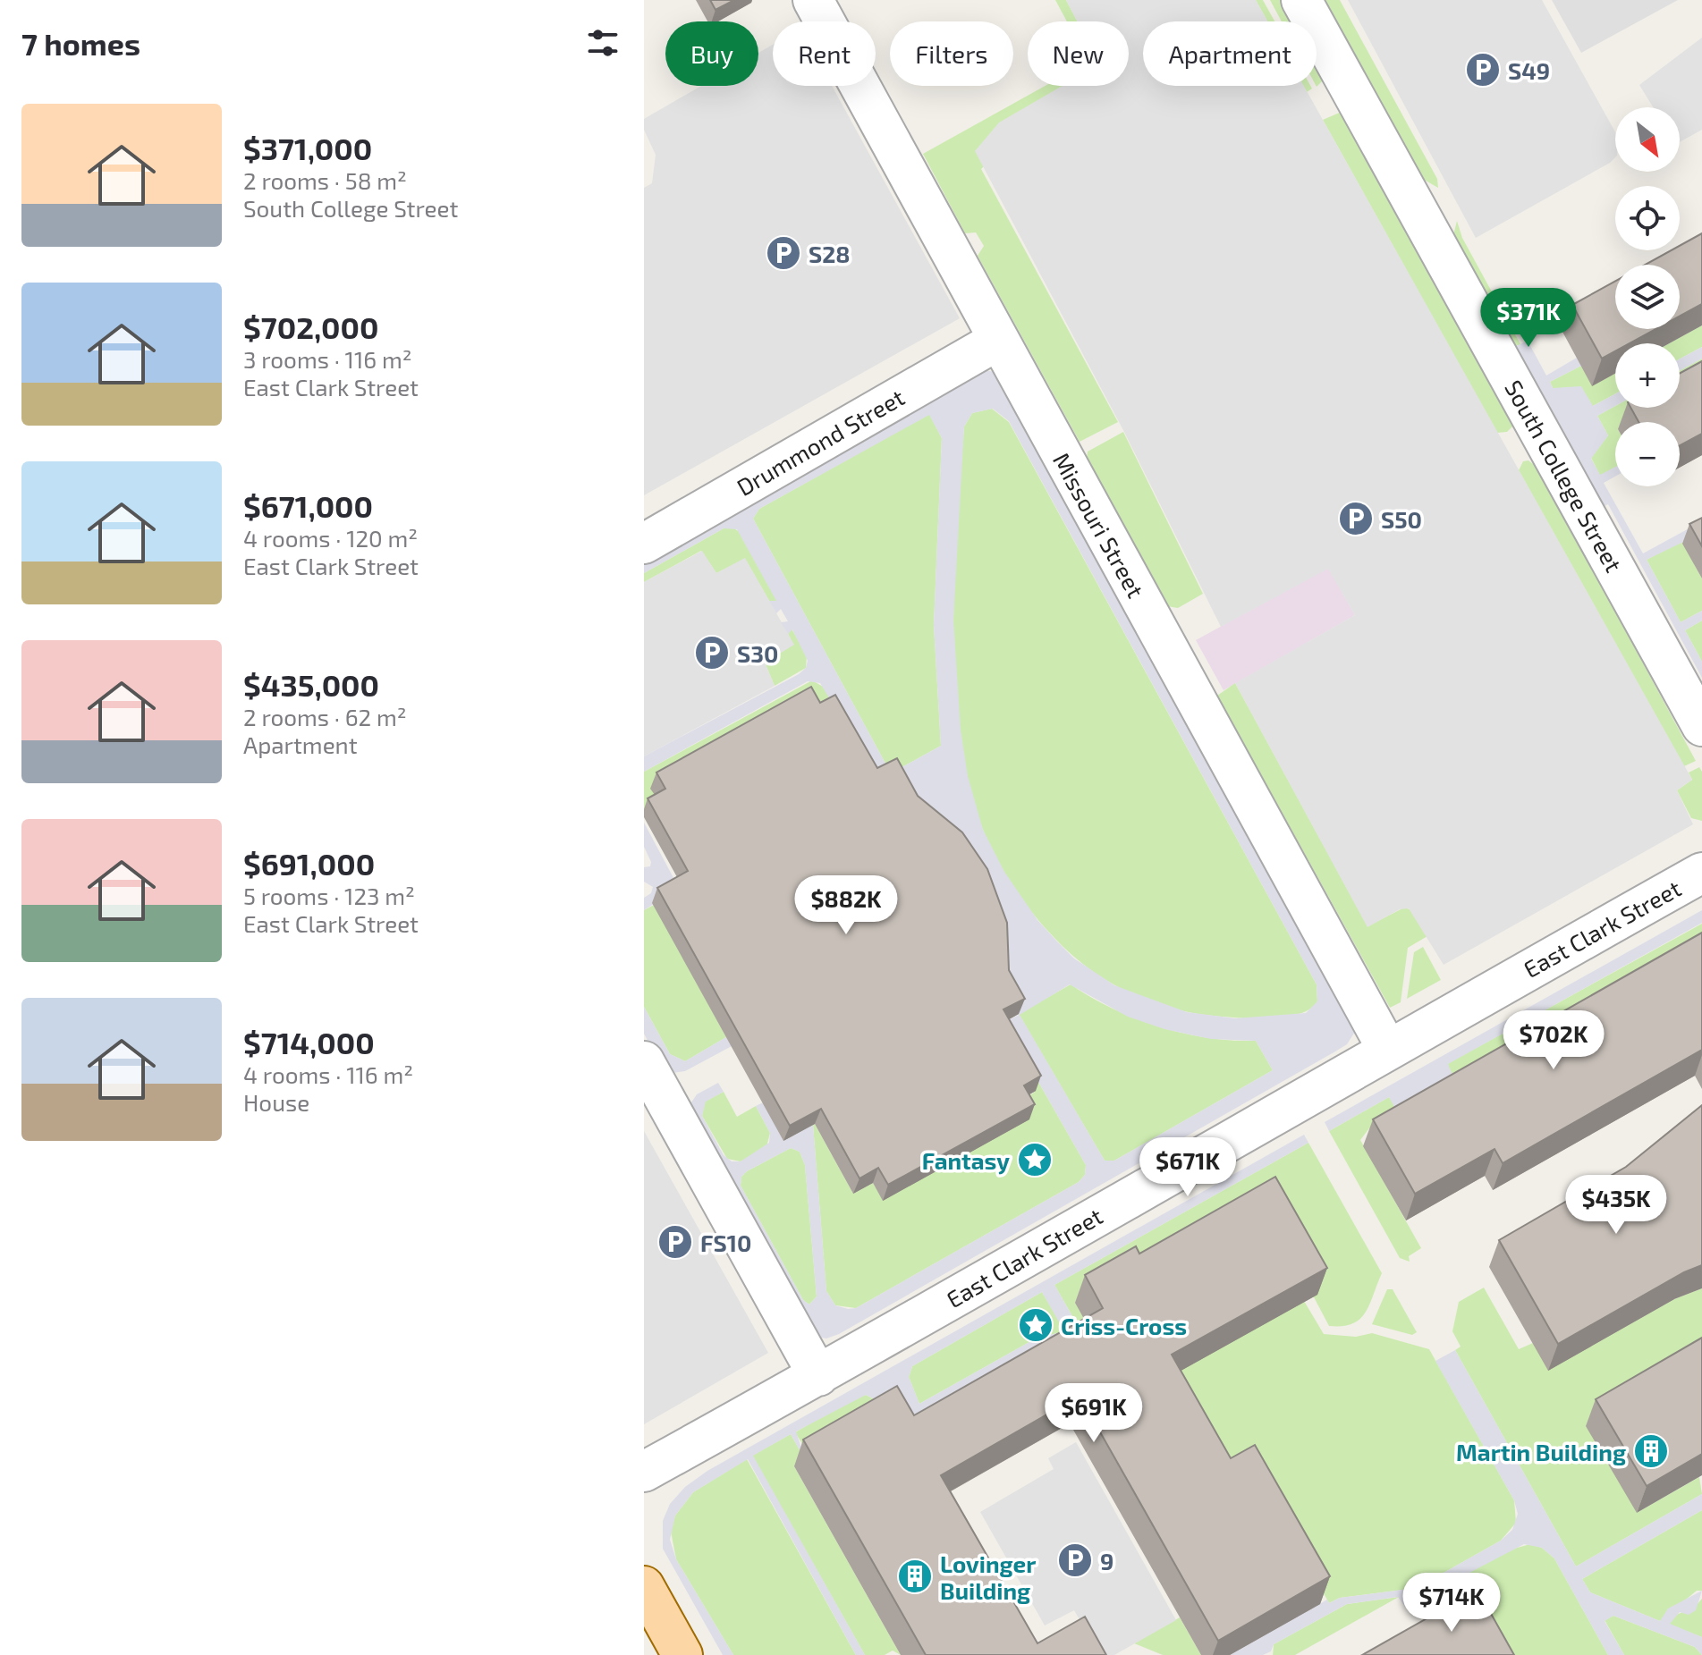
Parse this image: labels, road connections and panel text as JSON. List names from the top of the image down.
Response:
{
  "streets": {
    "street": [
      "Drummond Street",
      "South College Street",
      "Missouri Street",
      "East Clark Street"
    ]
  },
  "crossings": [
    ["Drummond Street", "Missouri Street"],
    ["Missouri Street", "East Clark Street"]
  ],
  "places": {
    "parking": [
      "S49",
      "S28",
      "S50",
      "S30",
      "FS10",
      "9"
    ],
    "place": ["Fantasy", "Criss-Cross"],
    "building": ["Martin Building", "Lovinger Building"]
  },
  "north": "bottom right",
  "page": {
    "heading": "7 homes",
    "chip": [
      "Buy",
      "Rent",
      "Filters",
      "New",
      "Apartment"
    ],
    "list": [
      {
        "name": "$371,000",
        "note": "2 rooms · 58 m² · South College Street"
      },
      {
        "name": "$702,000",
        "note": "3 rooms · 116 m² · East Clark Street"
      },
      {
        "name": "$671,000",
        "note": "4 rooms · 120 m² · East Clark Street"
      },
      {
        "name": "$435,000",
        "note": "2 rooms · 62 m² · Apartment"
      },
      {
        "name": "$691,000",
        "note": "5 rooms · 123 m² · East Clark Street"
      },
      {
        "name": "$714,000",
        "note": "4 rooms · 116 m² · House"
      }
    ],
    "map_buttons": ["+", "−"],
    "price": [
      "$371K",
      "$882K",
      "$702K",
      "$671K",
      "$435K",
      "$691K",
      "$714K"
    ]
  }
}
